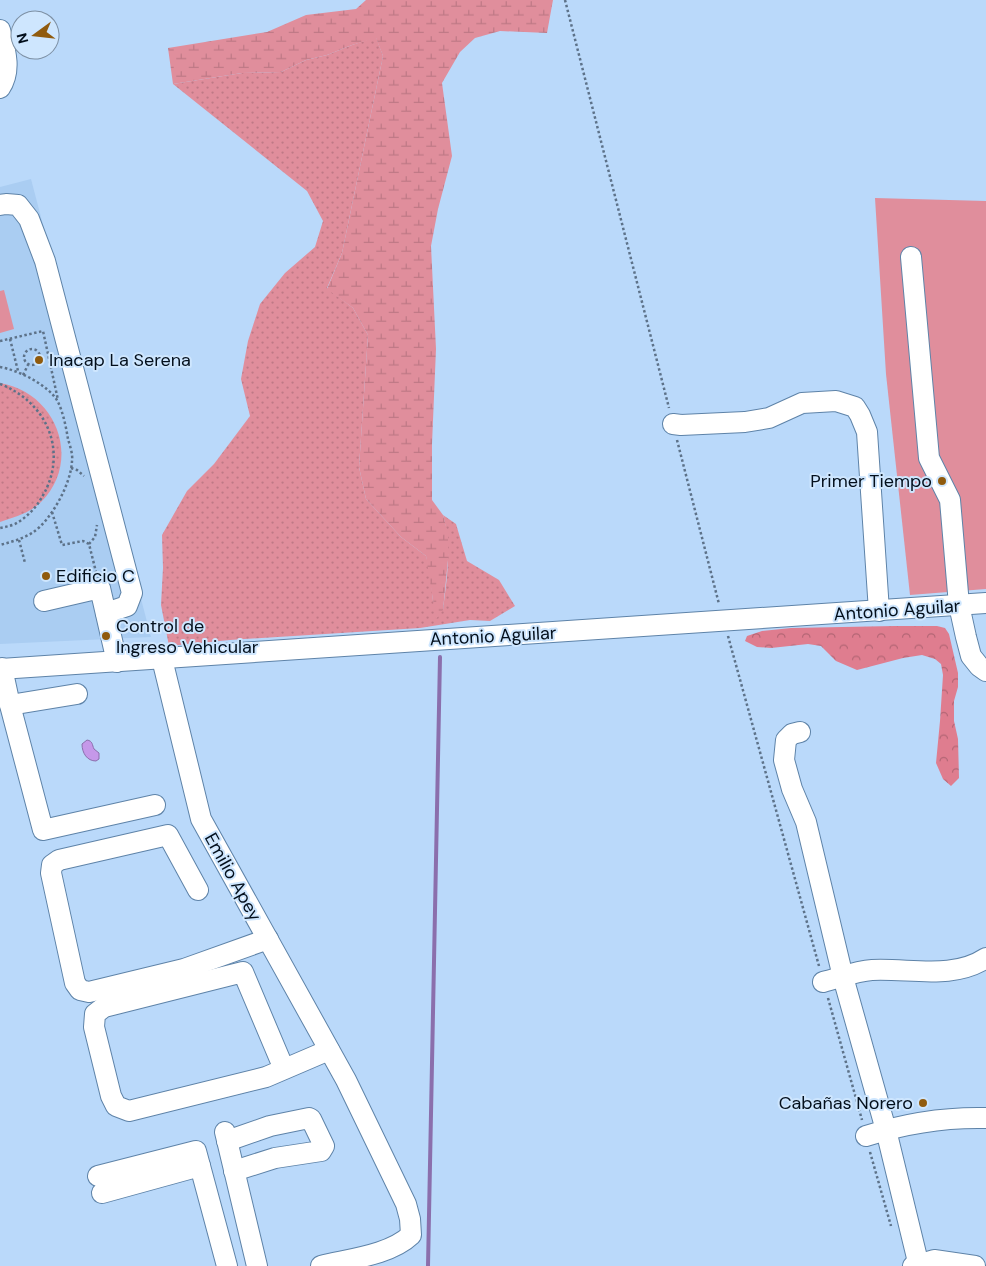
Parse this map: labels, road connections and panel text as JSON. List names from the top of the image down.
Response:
{
  "streets": {
    "street": ["Antonio Aguilar", "Emilio Apey"]
  },
  "crossings": [
    ["Antonio Aguilar", "Emilio Apey"]
  ],
  "places": [
    "Inacap La Serena",
    "Primer Tiempo",
    "Edificio C",
    "Control de Ingreso Vehicular",
    "Cabañas Norero"
  ],
  "north": "left"
}
